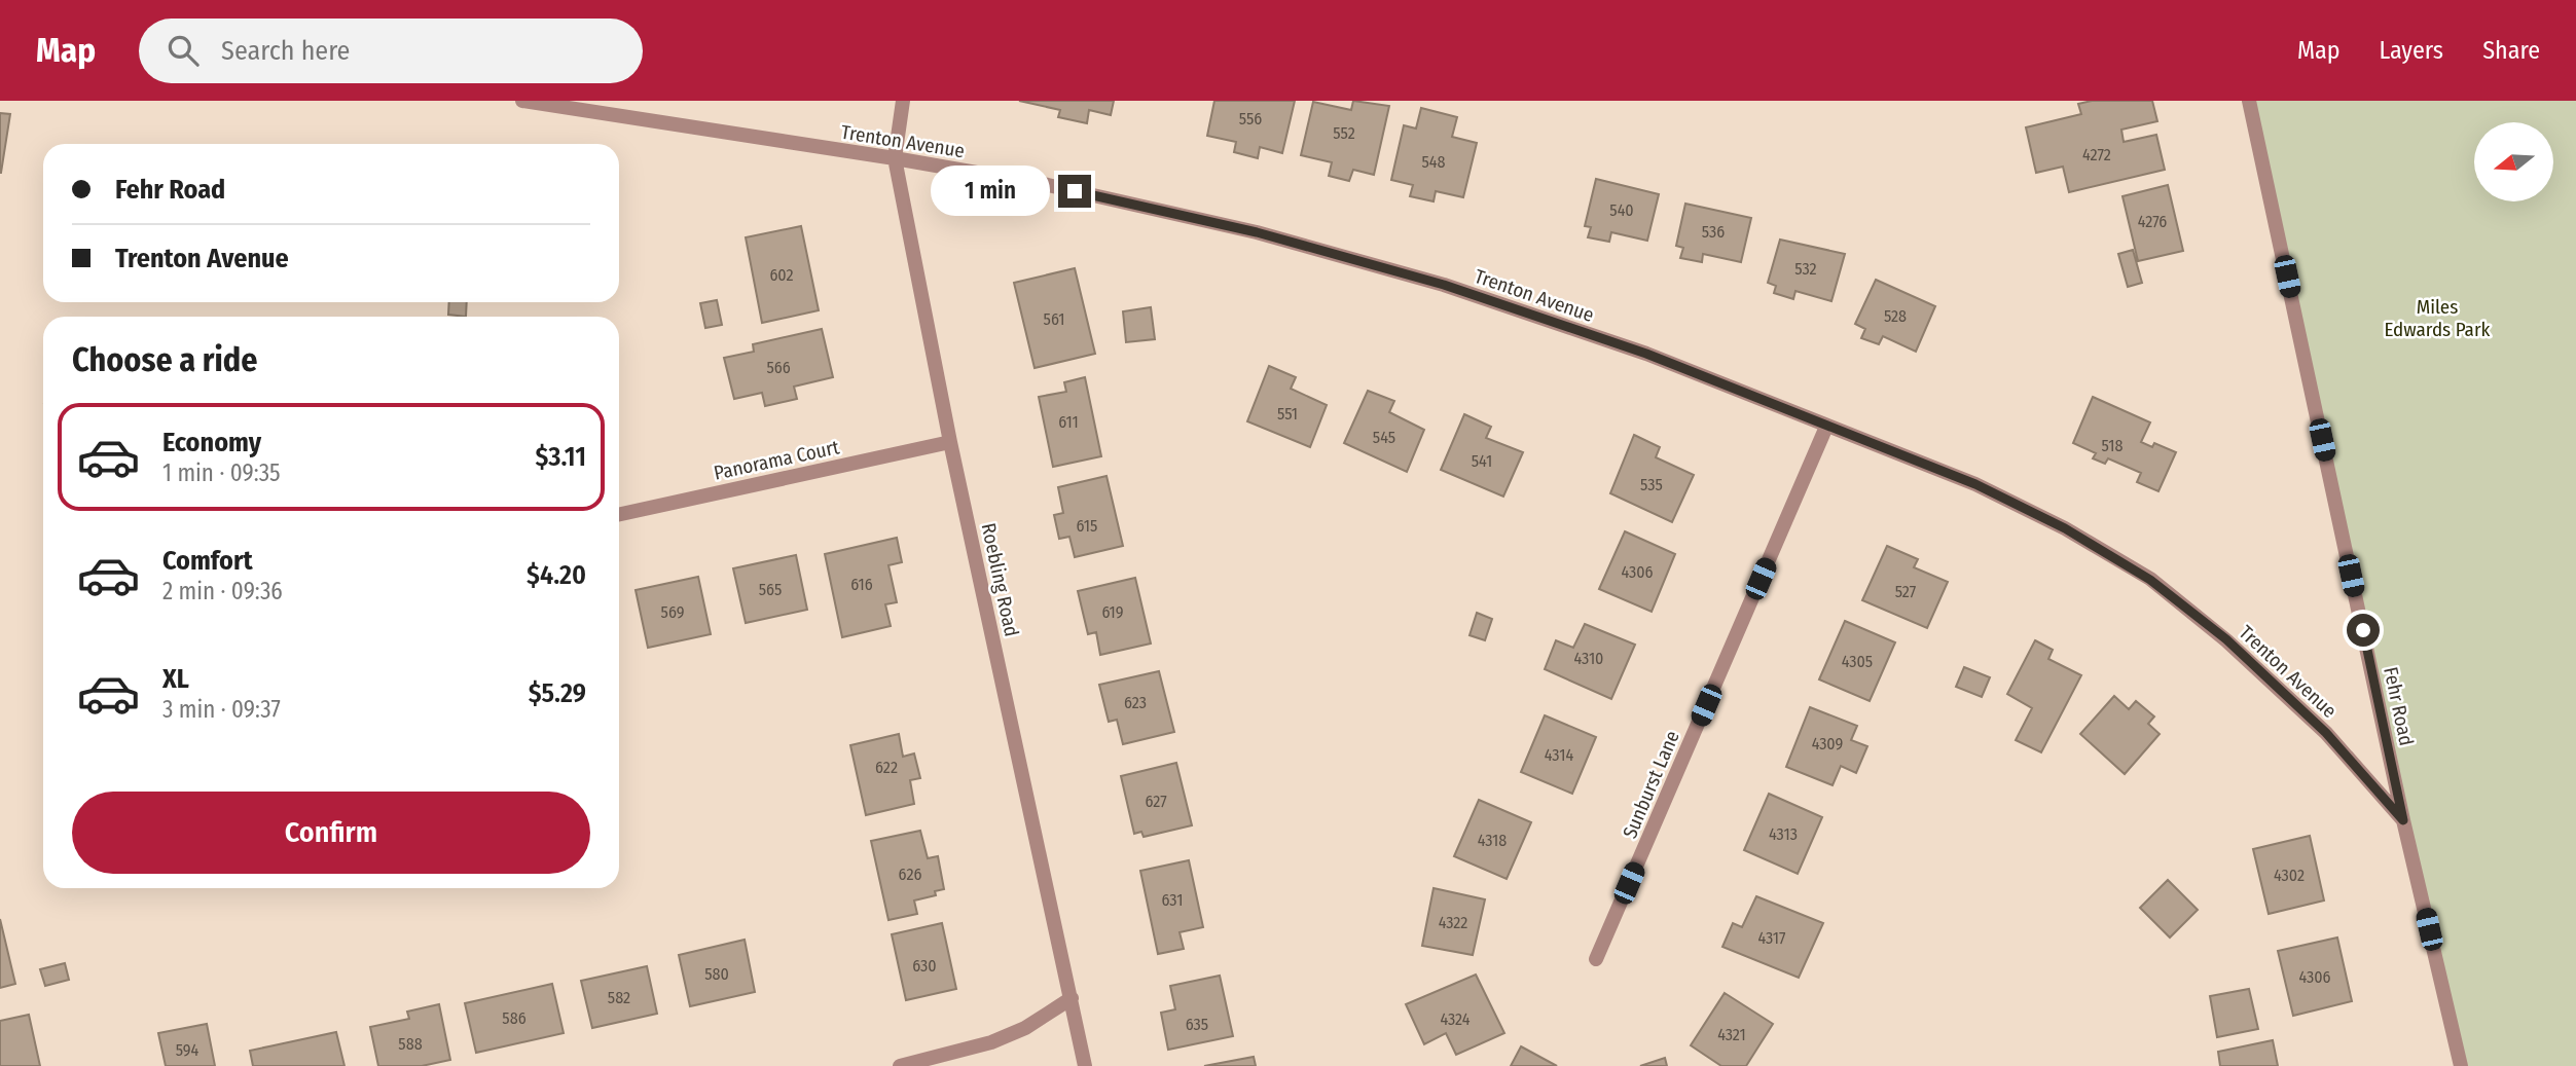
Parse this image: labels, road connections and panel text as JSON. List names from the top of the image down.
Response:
{
  "streets": {
    "street": [
      "Trenton Avenue",
      "Panorama Court",
      "Roebling Road",
      "Fehr Road",
      "Sunburst Lane"
    ]
  },
  "crossings": [
    ["Trenton Avenue", "Roebling Road"],
    ["Trenton Avenue", "Fehr Road"],
    ["Trenton Avenue", "Sunburst Lane"],
    ["Panorama Court", "Roebling Road"]
  ],
  "parks": ["Miles Edwards Park"],
  "house_numbers": [
    "556",
    "552",
    "4272",
    "548",
    "540",
    "4276",
    "536",
    "532",
    "602",
    "528",
    "561",
    "566",
    "551",
    "611",
    "545",
    "518",
    "541",
    "535",
    "615",
    "4306",
    "616",
    "565",
    "527",
    "569",
    "619",
    "4310",
    "4305",
    "623",
    "4309",
    "4314",
    "622",
    "627",
    "4313",
    "4318",
    "626",
    "4302",
    "631",
    "4322",
    "4317",
    "630",
    "580",
    "4306",
    "582",
    "586",
    "4324",
    "635",
    "4321",
    "588",
    "594"
  ],
  "north": "left",
  "page": {
    "header": "Map",
    "search": "Search here",
    "nav": ["Map", "Layers", "Share"],
    "banner": ["Fehr Road", "Trenton Avenue"],
    "bubble": "1 min",
    "heading": "Choose a ride",
    "list": [
      {
        "name": "Economy",
        "note": "1 min · 09:35",
        "value": "$3.11"
      },
      {
        "name": "Comfort",
        "note": "2 min · 09:36",
        "value": "$4.20"
      },
      {
        "name": "XL",
        "note": "3 min · 09:37",
        "value": "$5.29"
      }
    ],
    "buttons": "Confirm"
  }
}
